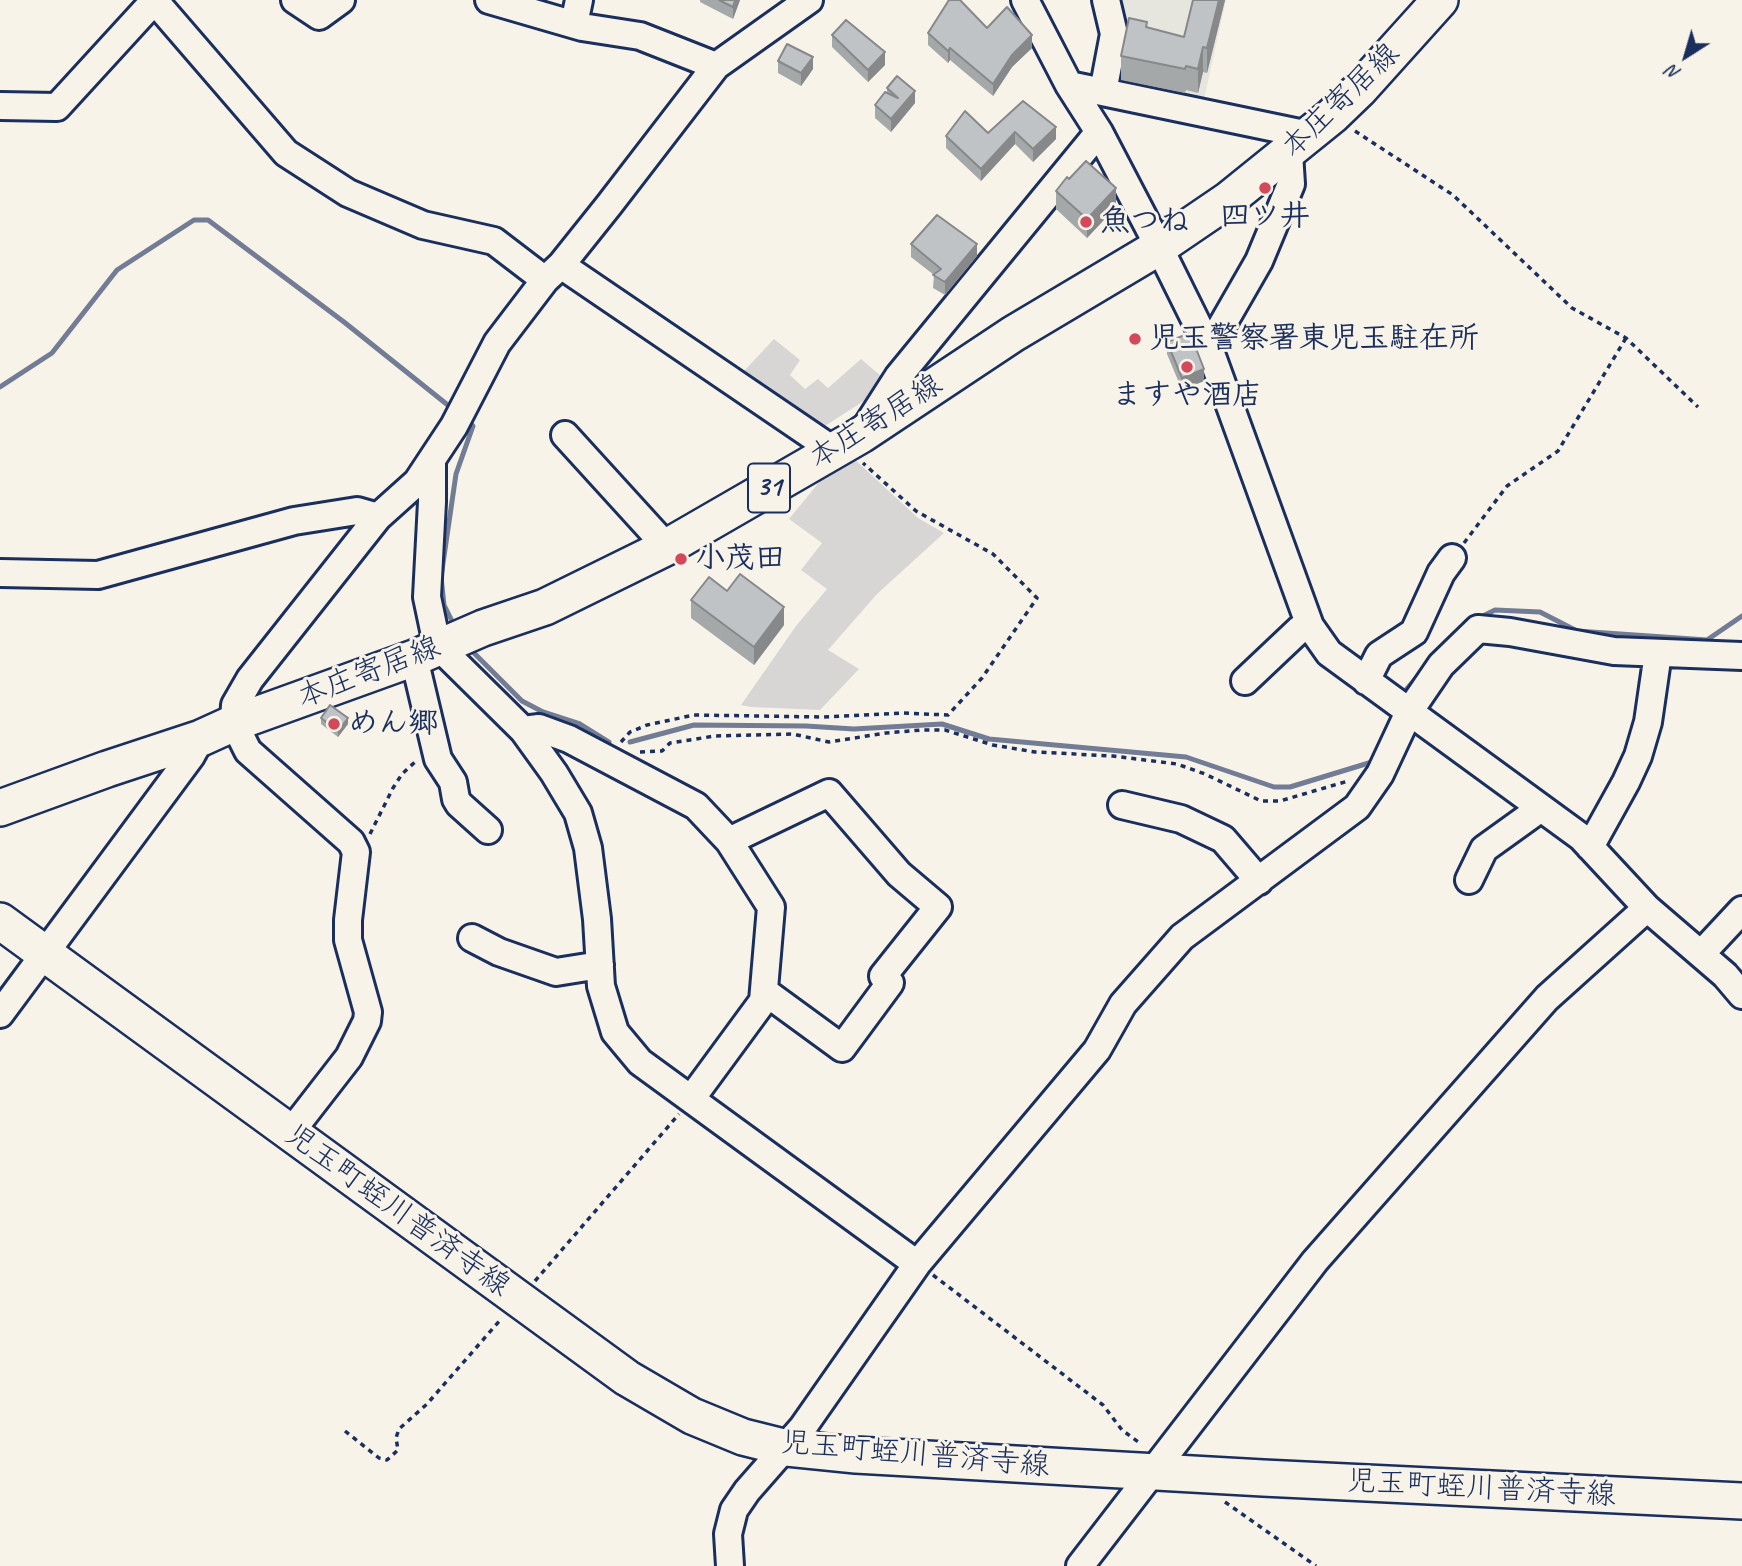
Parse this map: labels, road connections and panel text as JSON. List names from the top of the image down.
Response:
{
  "streets": {
    "main road": ["本庄寄居線", "31", "児玉町蛭川普済寺線"]
  },
  "places": [
    "四ツ井",
    "魚つね",
    "児玉警察署東児玉駐在所",
    "ますや酒店",
    "小茂田",
    "めん郷"
  ],
  "north": "bottom left"
}
